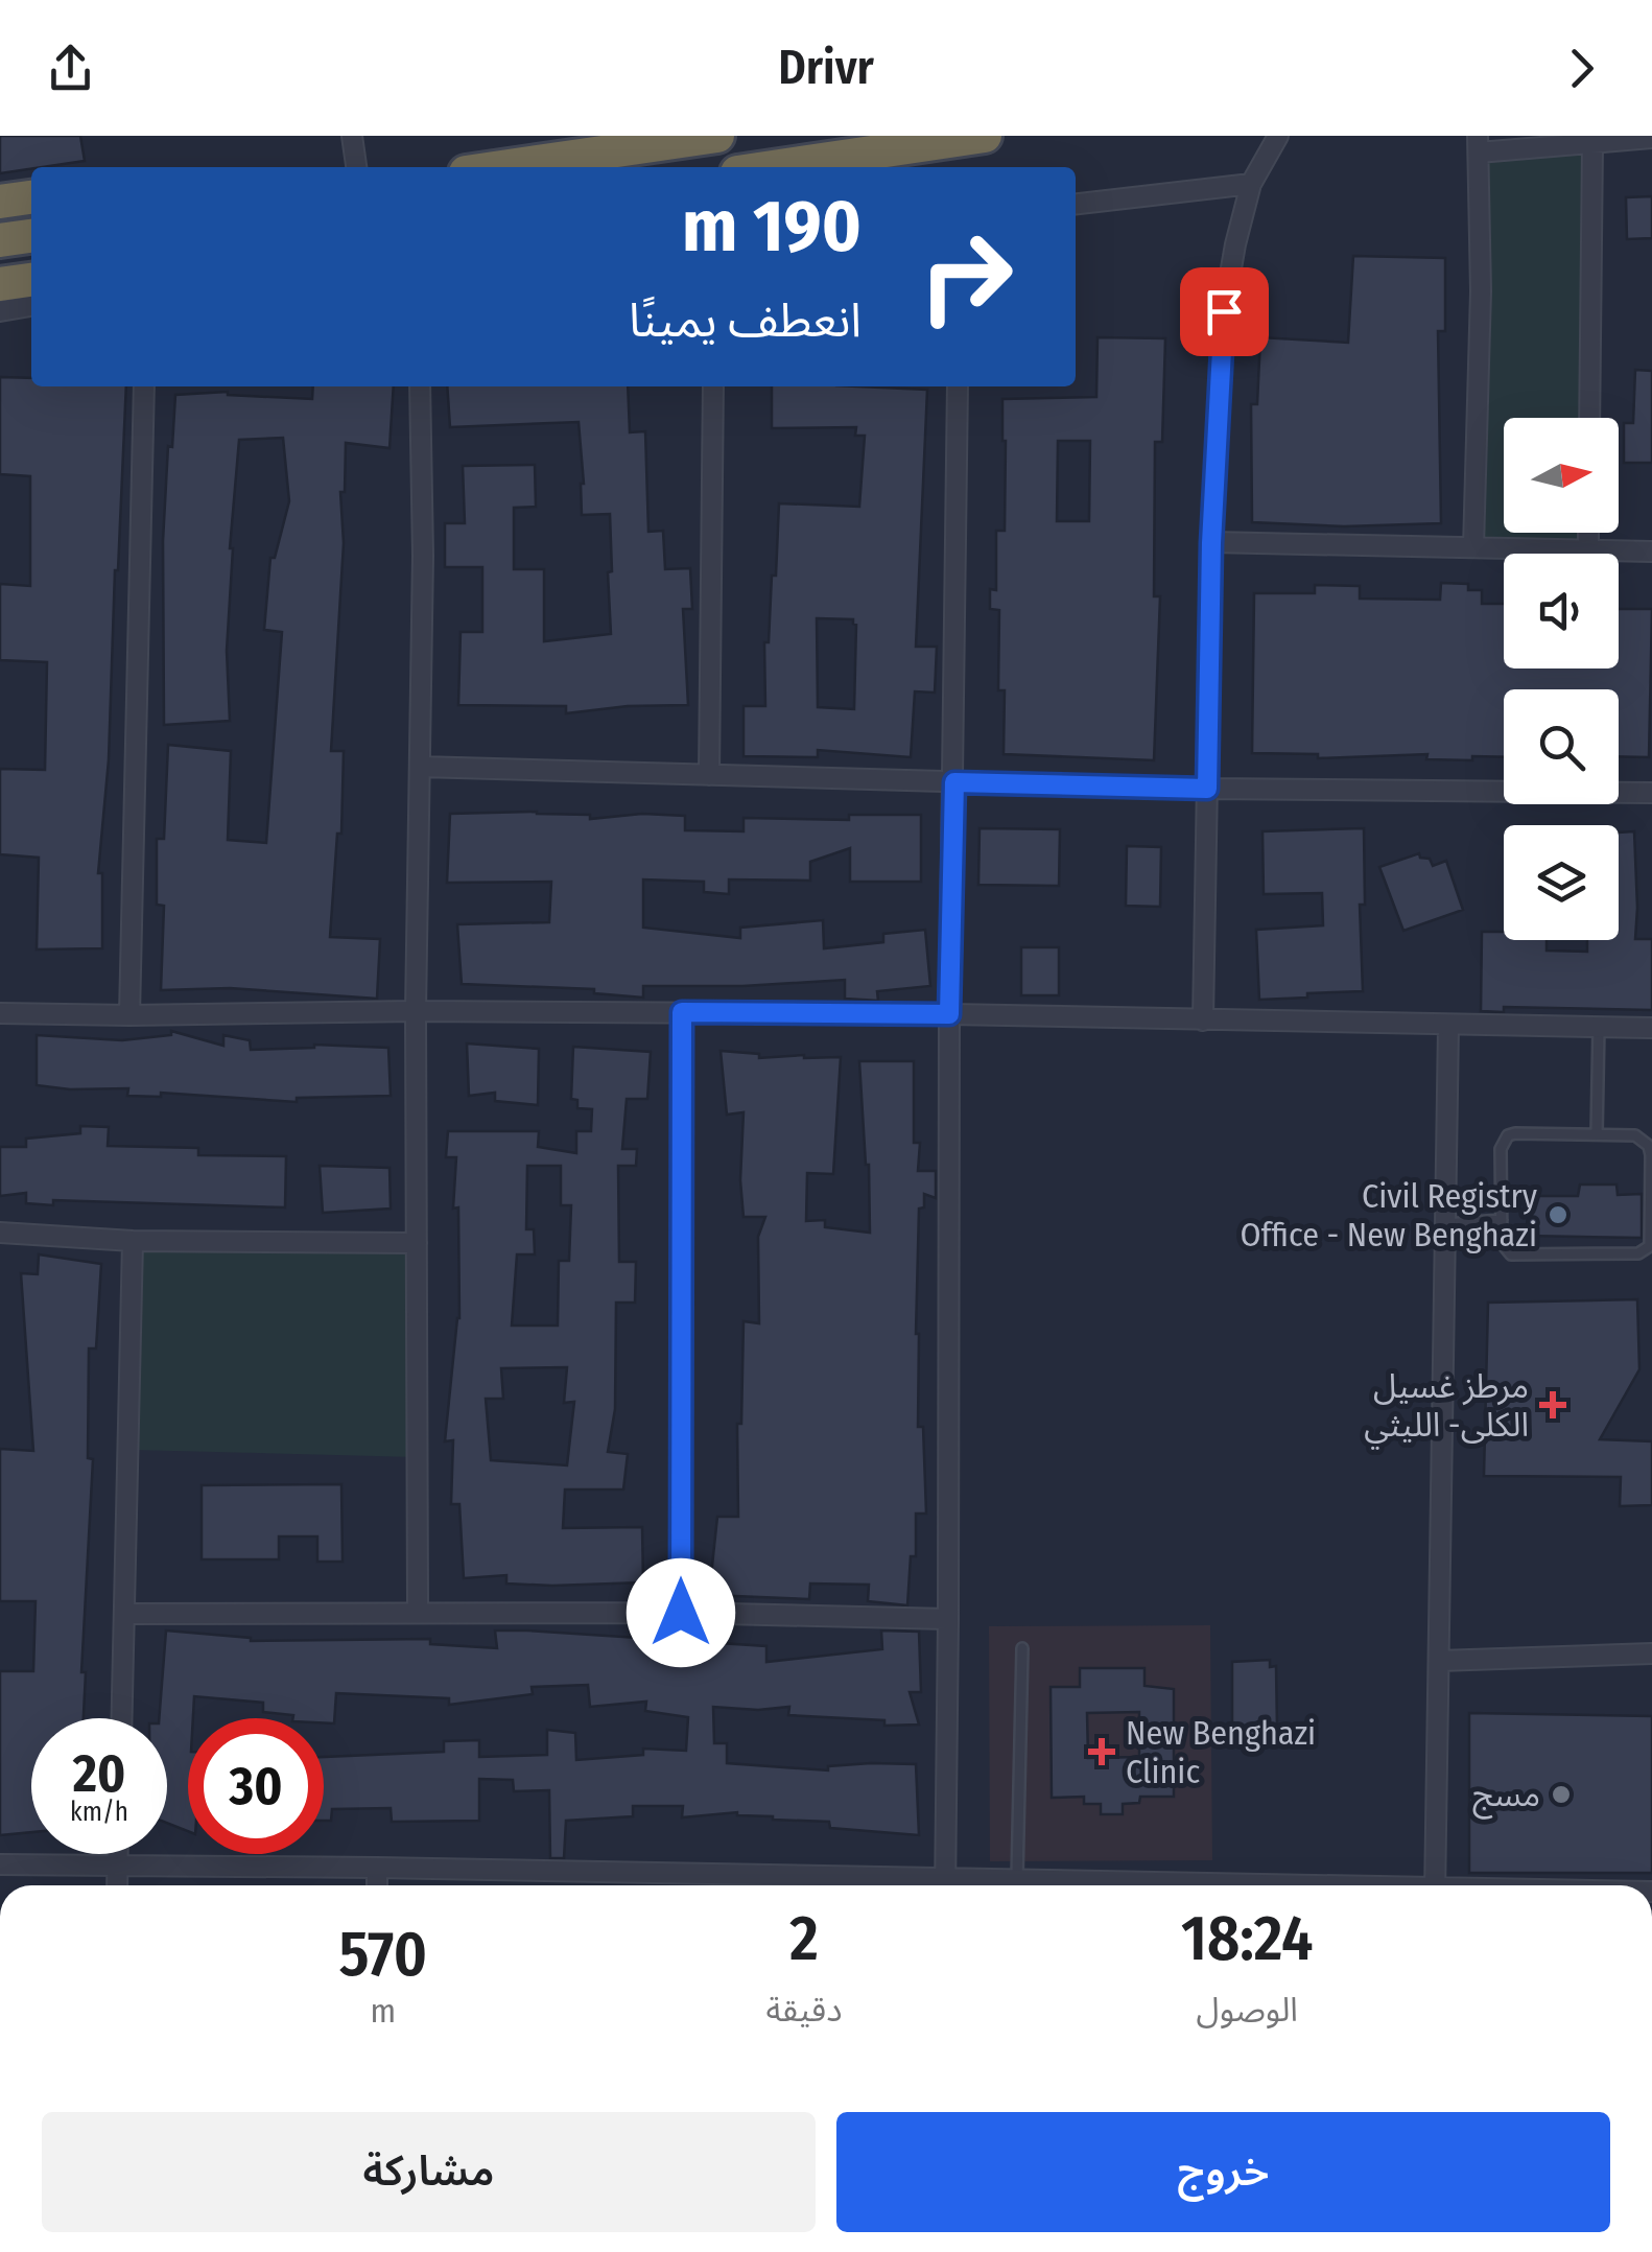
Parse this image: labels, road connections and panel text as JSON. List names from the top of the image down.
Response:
{
  "places": {
    "other": ["Civil Registry Office - New Benghazi", "مسج"],
    "health": ["مرطز غسيل الكلى- الليثي", "New Benghazi Clinic"]
  },
  "north": "right",
  "page": {
    "header": "Drivr",
    "turn": ["190 m", "انعطف يمينًا"],
    "speed": "20 km/h",
    "limit": "30",
    "eta": [
      "18:24",
      "الوصول",
      "2",
      "دقيقة",
      "570",
      "m"
    ],
    "buttons": ["خروج", "مشاركة"]
  }
}
